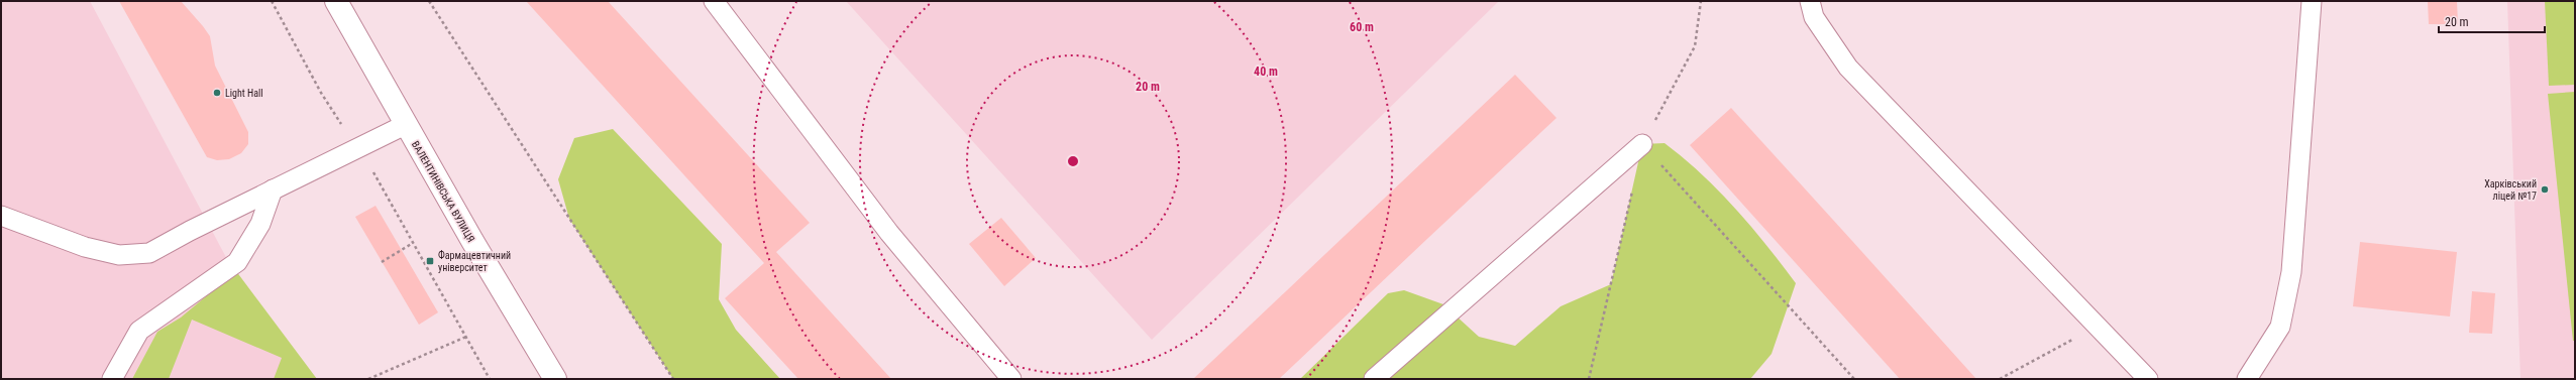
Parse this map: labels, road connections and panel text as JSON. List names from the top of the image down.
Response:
{
  "streets": {
    "street": ["ВАЛЕНТИНІВСЬКА ВУЛИЦЯ"]
  },
  "places": {
    "other": ["Light Hall", "Харківський ліцей №17"],
    "transit": ["Фармацевтичний університет"]
  },
  "scale_bar": "20 m",
  "rings": ["60 m", "40 m", "20 m"]
}
